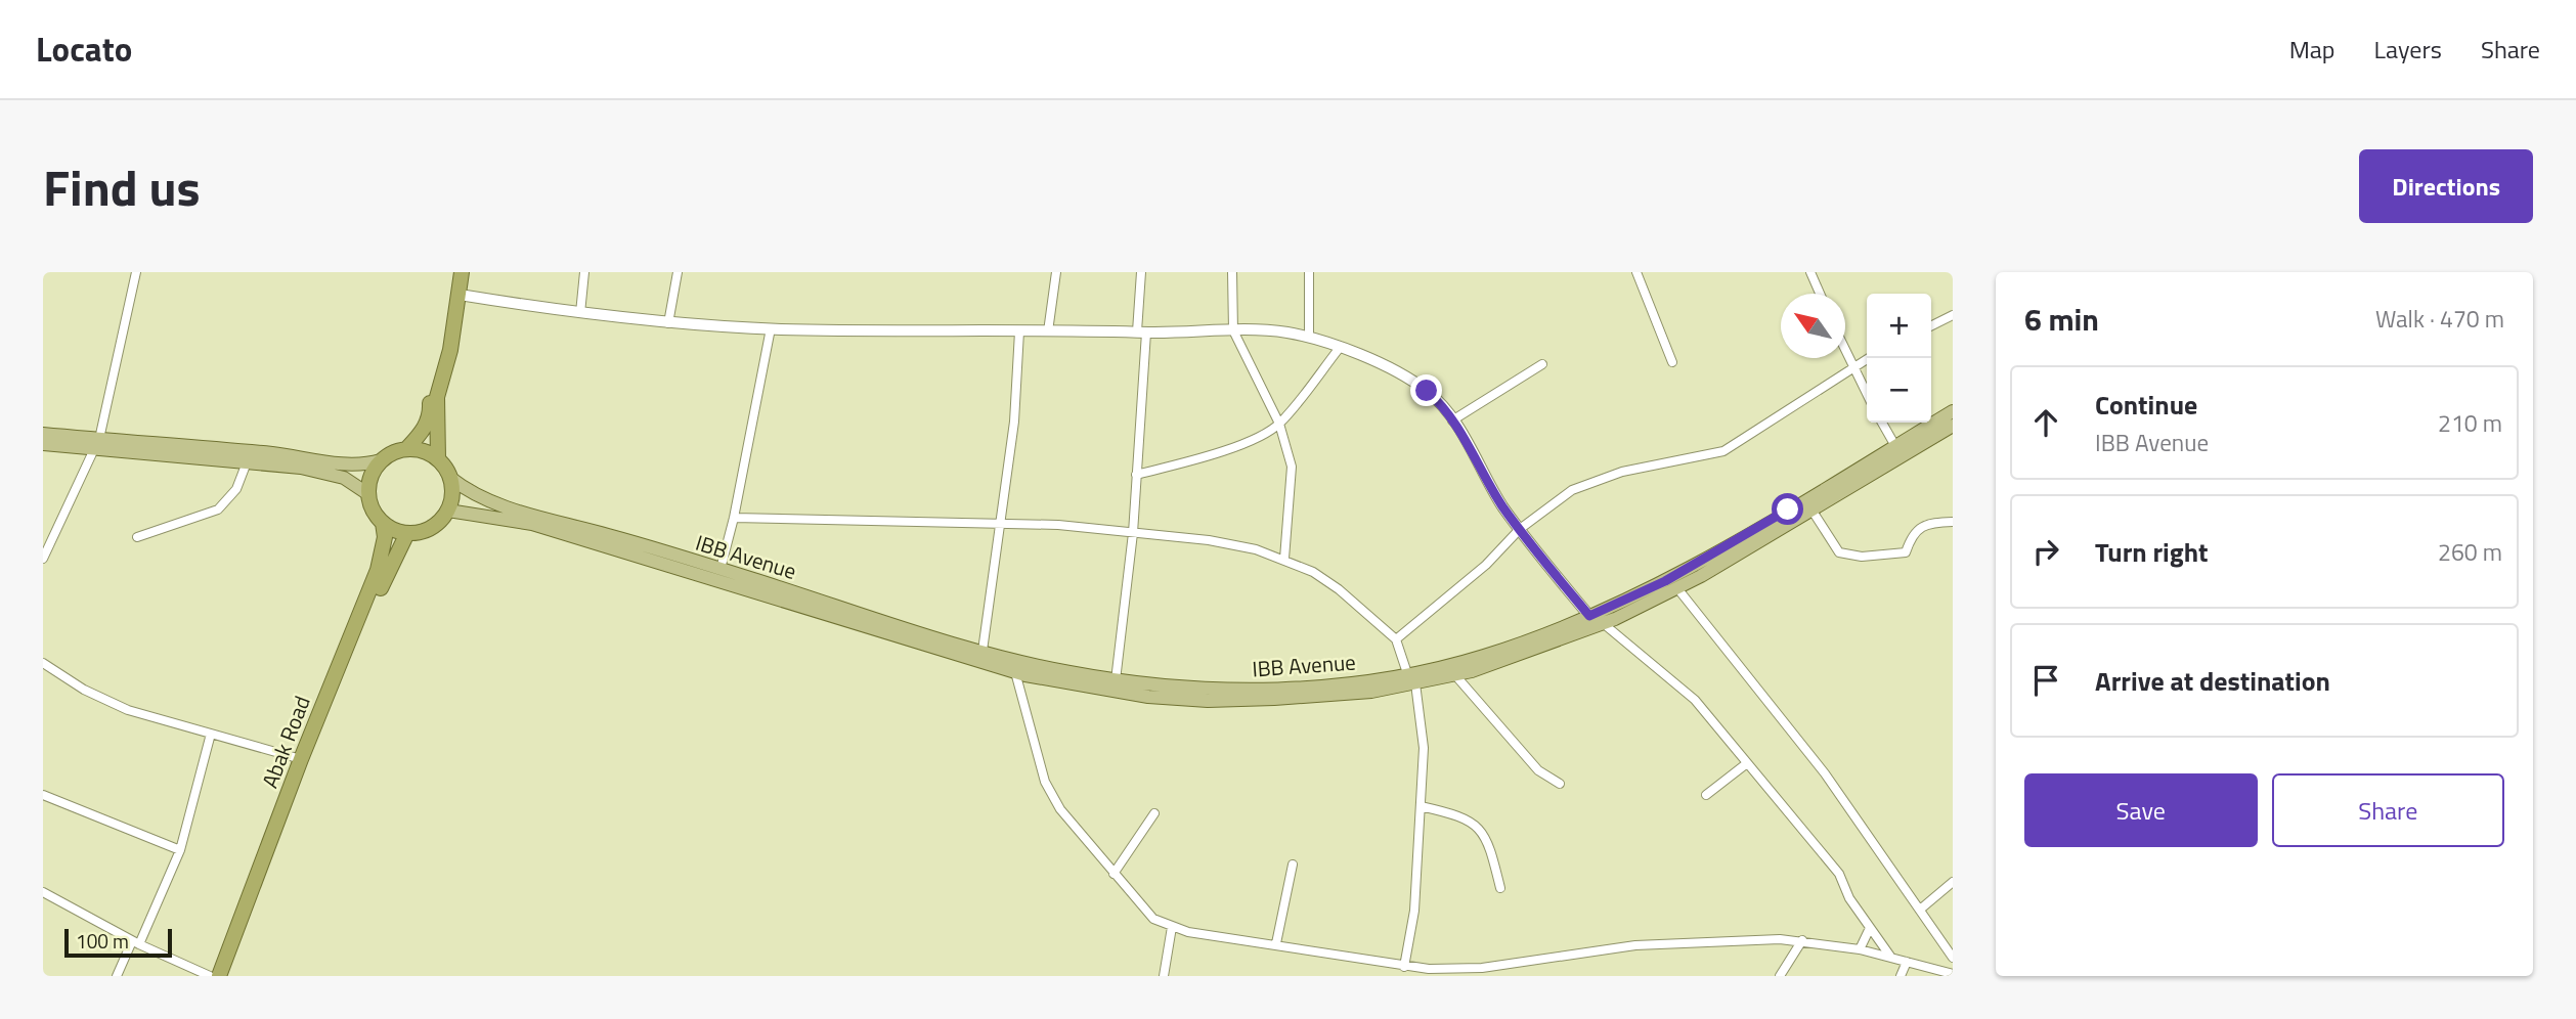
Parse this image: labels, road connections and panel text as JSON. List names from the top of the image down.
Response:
{
  "streets": {
    "highway": ["Abak Road"],
    "main road": ["IBB Avenue"]
  },
  "crossings": [
    ["IBB Avenue", "Abak Road"]
  ],
  "scale_bar": "100 m",
  "north": "top left",
  "page": {
    "header": "Locato",
    "nav": ["Map", "Layers", "Share"],
    "title": "Find us",
    "buttons": [
      "Directions",
      ["Save", "Share"]
    ],
    "heading": ["6 min", "Walk · 470 m"],
    "map_buttons": ["+", "−"],
    "list": [
      ["Continue", "IBB Avenue", "210 m"],
      ["Turn right", "260 m"],
      "Arrive at destination"
    ],
    "scale": "100 m"
  }
}
